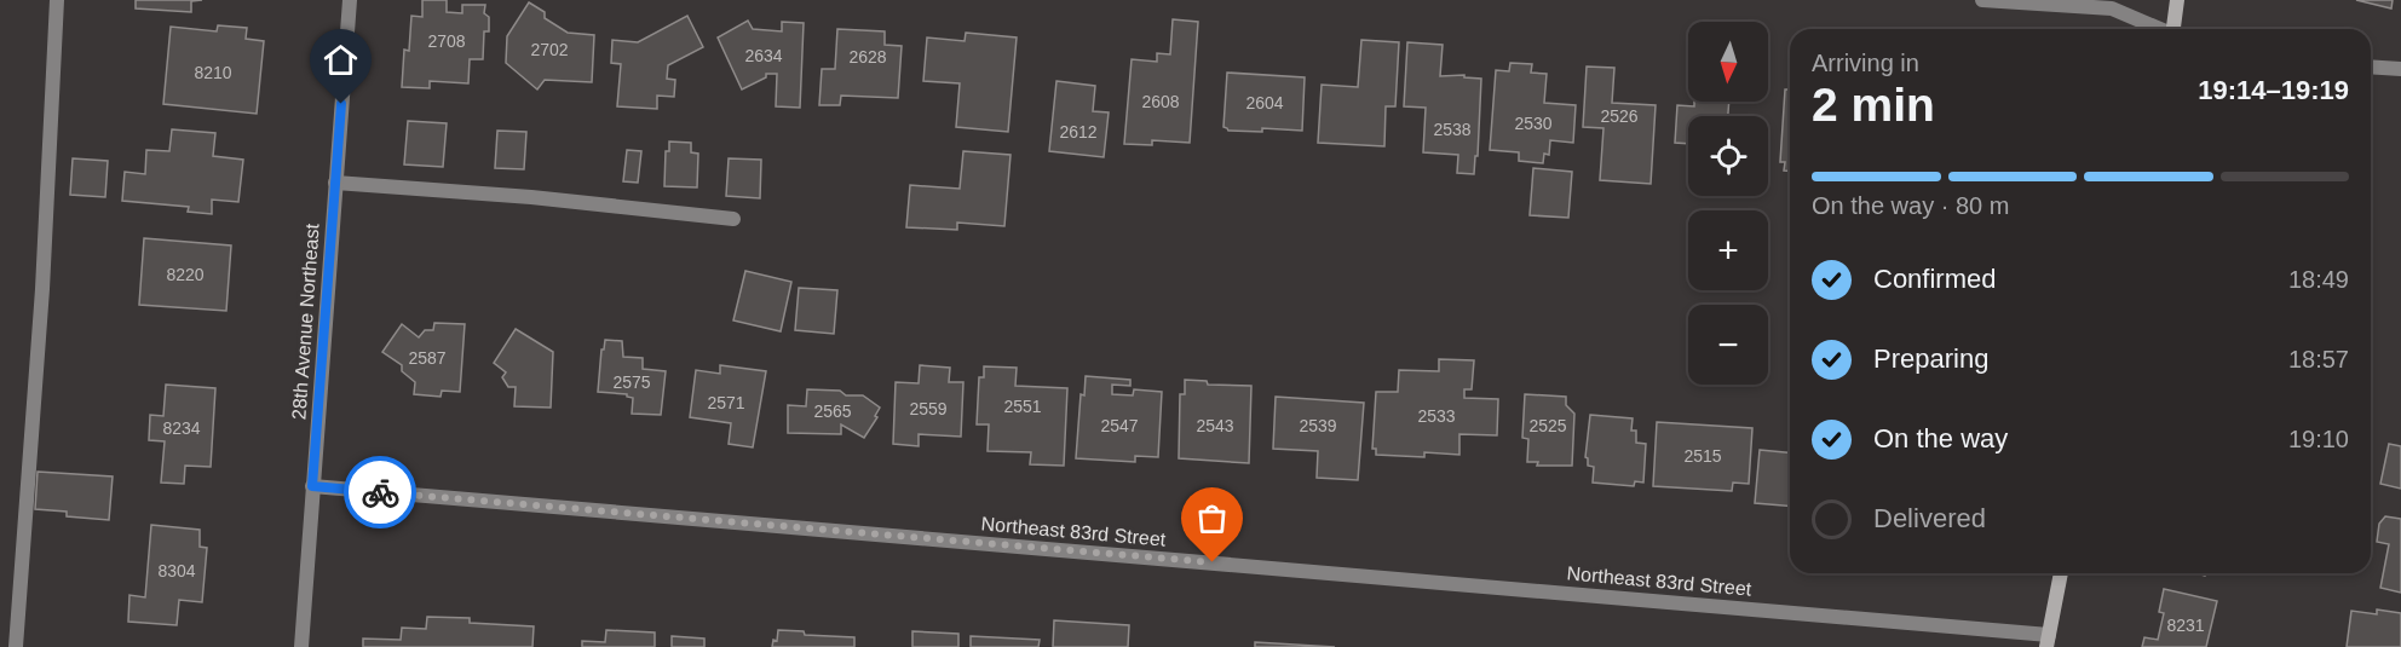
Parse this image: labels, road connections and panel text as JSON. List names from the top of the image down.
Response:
{
  "streets": {
    "street": ["28th Avenue Northeast", "Northeast 83rd Street"]
  },
  "crossings": [
    ["28th Avenue Northeast", "Northeast 83rd Street"]
  ],
  "house_numbers": [
    "2708",
    "2702",
    "2634",
    "2628",
    "8210",
    "2608",
    "2604",
    "2526",
    "2530",
    "2538",
    "2612",
    "8220",
    "2587",
    "2575",
    "2571",
    "2551",
    "2559",
    "2565",
    "2533",
    "2547",
    "2543",
    "2539",
    "2525",
    "8234",
    "2515",
    "8304",
    "8231"
  ],
  "north": "bottom",
  "page": {
    "map_buttons": ["+", "−"],
    "heading": ["2 min", "Arriving in", "19:14–19:19"],
    "bar": "On the way · 80 m",
    "list": [
      ["Confirmed", "18:49"],
      ["Preparing", "18:57"],
      ["On the way", "19:10"],
      "Delivered"
    ]
  }
}
